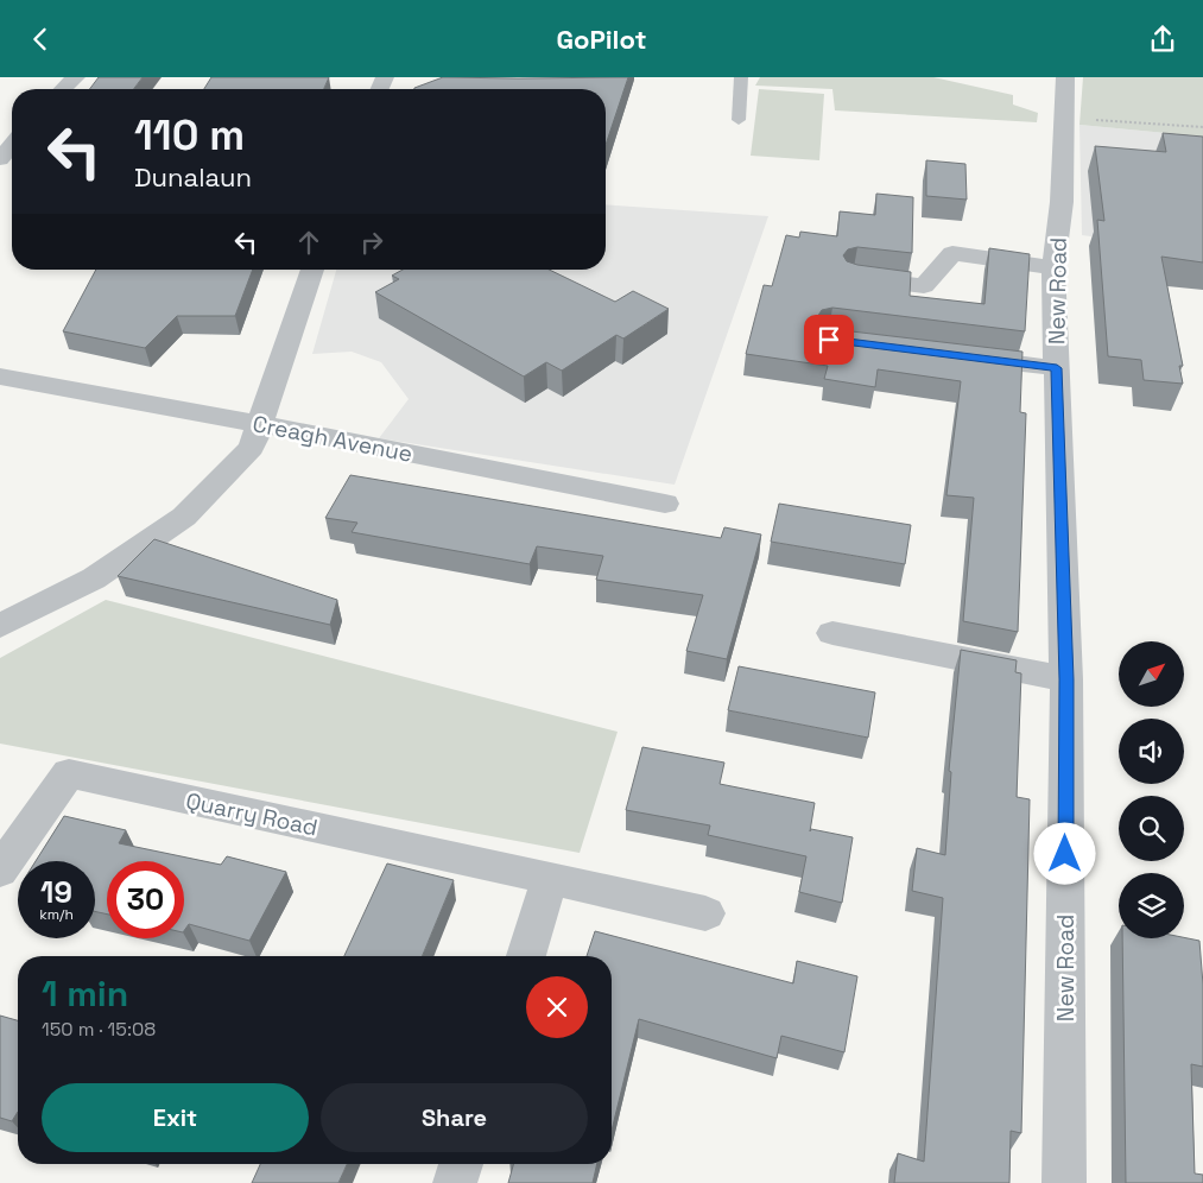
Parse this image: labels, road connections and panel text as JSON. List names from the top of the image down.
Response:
{
  "streets": {
    "street": ["New Road", "Creagh Avenue", "Quarry Road"]
  },
  "north": "top right",
  "page": {
    "header": "GoPilot",
    "turn": ["110 m", "Dunalaun"],
    "speed": "19 km/h",
    "limit": "30",
    "heading": ["1 min", "150 m · 15:08"],
    "buttons": ["Exit", "Share"]
  }
}
